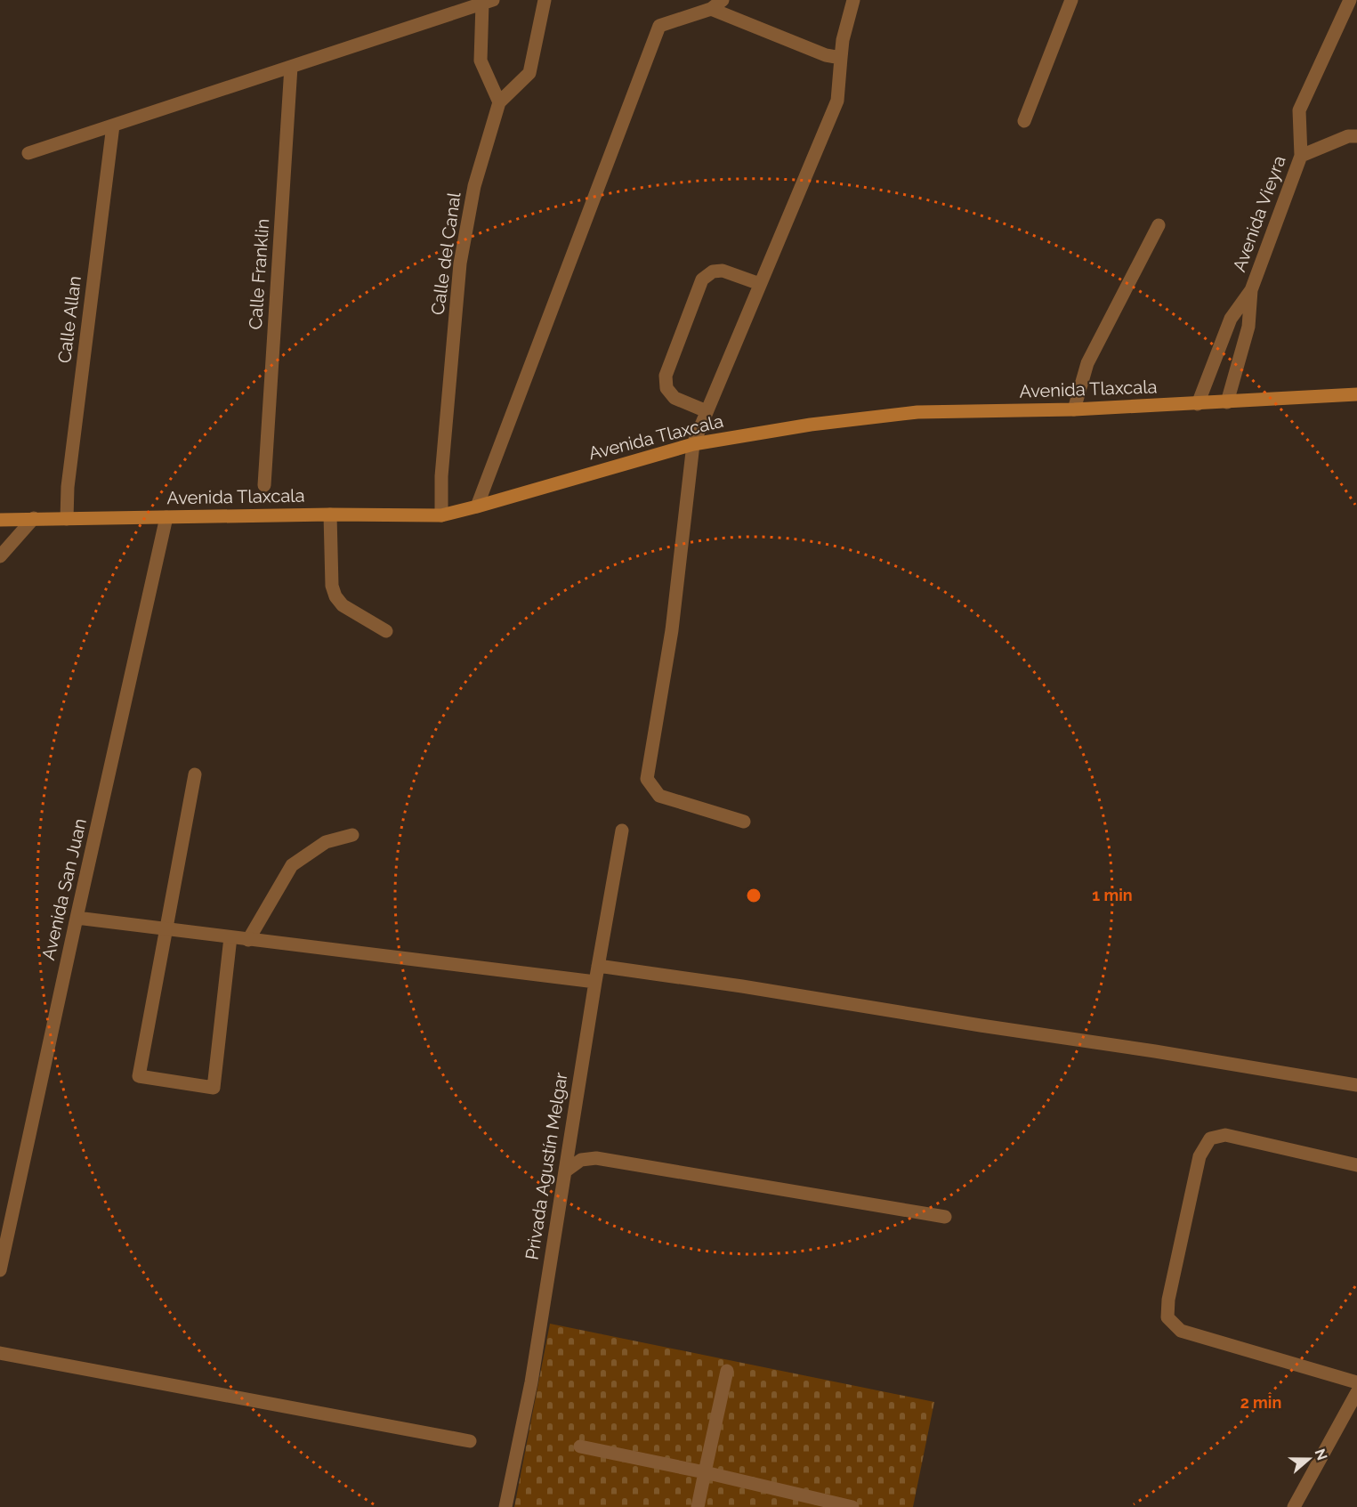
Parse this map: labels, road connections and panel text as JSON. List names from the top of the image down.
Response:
{
  "streets": {
    "street": [
      "Avenida Vieyra",
      "Calle del Canal",
      "Calle Franklin",
      "Calle Allan",
      "Avenida Tlaxcala",
      "Avenida San Juan",
      "Privada Agustín Melgar"
    ]
  },
  "crossings": [
    ["Avenida Vieyra", "Avenida Tlaxcala"],
    ["Calle del Canal", "Avenida Tlaxcala"],
    ["Calle Allan", "Avenida Tlaxcala"],
    ["Avenida Tlaxcala", "Avenida San Juan"]
  ],
  "north": "right",
  "rings": ["1 min", "2 min"]
}
